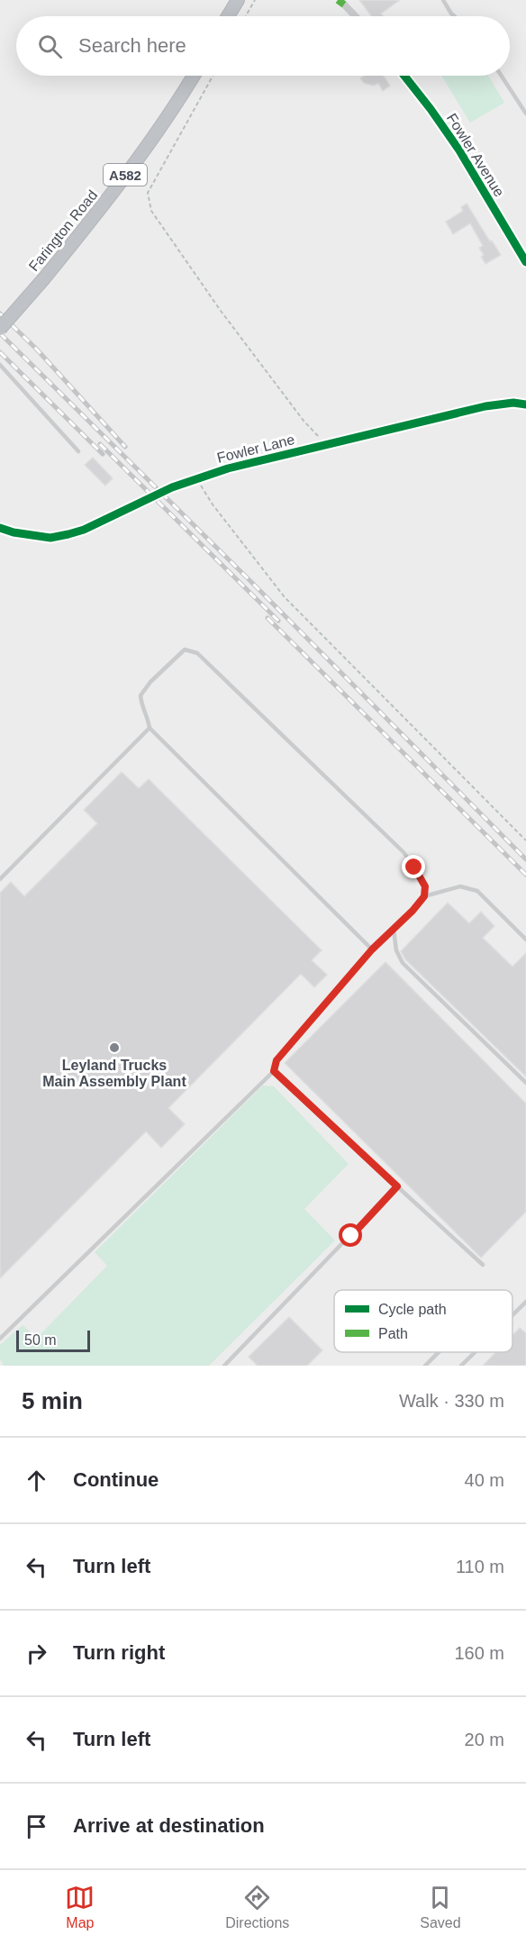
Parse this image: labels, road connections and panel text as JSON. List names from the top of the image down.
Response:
{
  "streets": {
    "highway": ["A582", "Farington Road"],
    "street": ["Fowler Avenue", "Fowler Lane"]
  },
  "places": ["Leyland Trucks Main Assembly Plant"],
  "legend": ["Cycle path", "Path"],
  "scale_bar": "50 m",
  "page": {
    "search": "Search here",
    "scale": "50 m",
    "heading": ["5 min", "Walk · 330 m"],
    "list": [
      ["Continue", "40 m"],
      ["Turn left", "110 m"],
      ["Turn right", "160 m"],
      ["Turn left", "20 m"],
      "Arrive at destination"
    ],
    "nav": ["Map", "Directions", "Saved"]
  }
}
